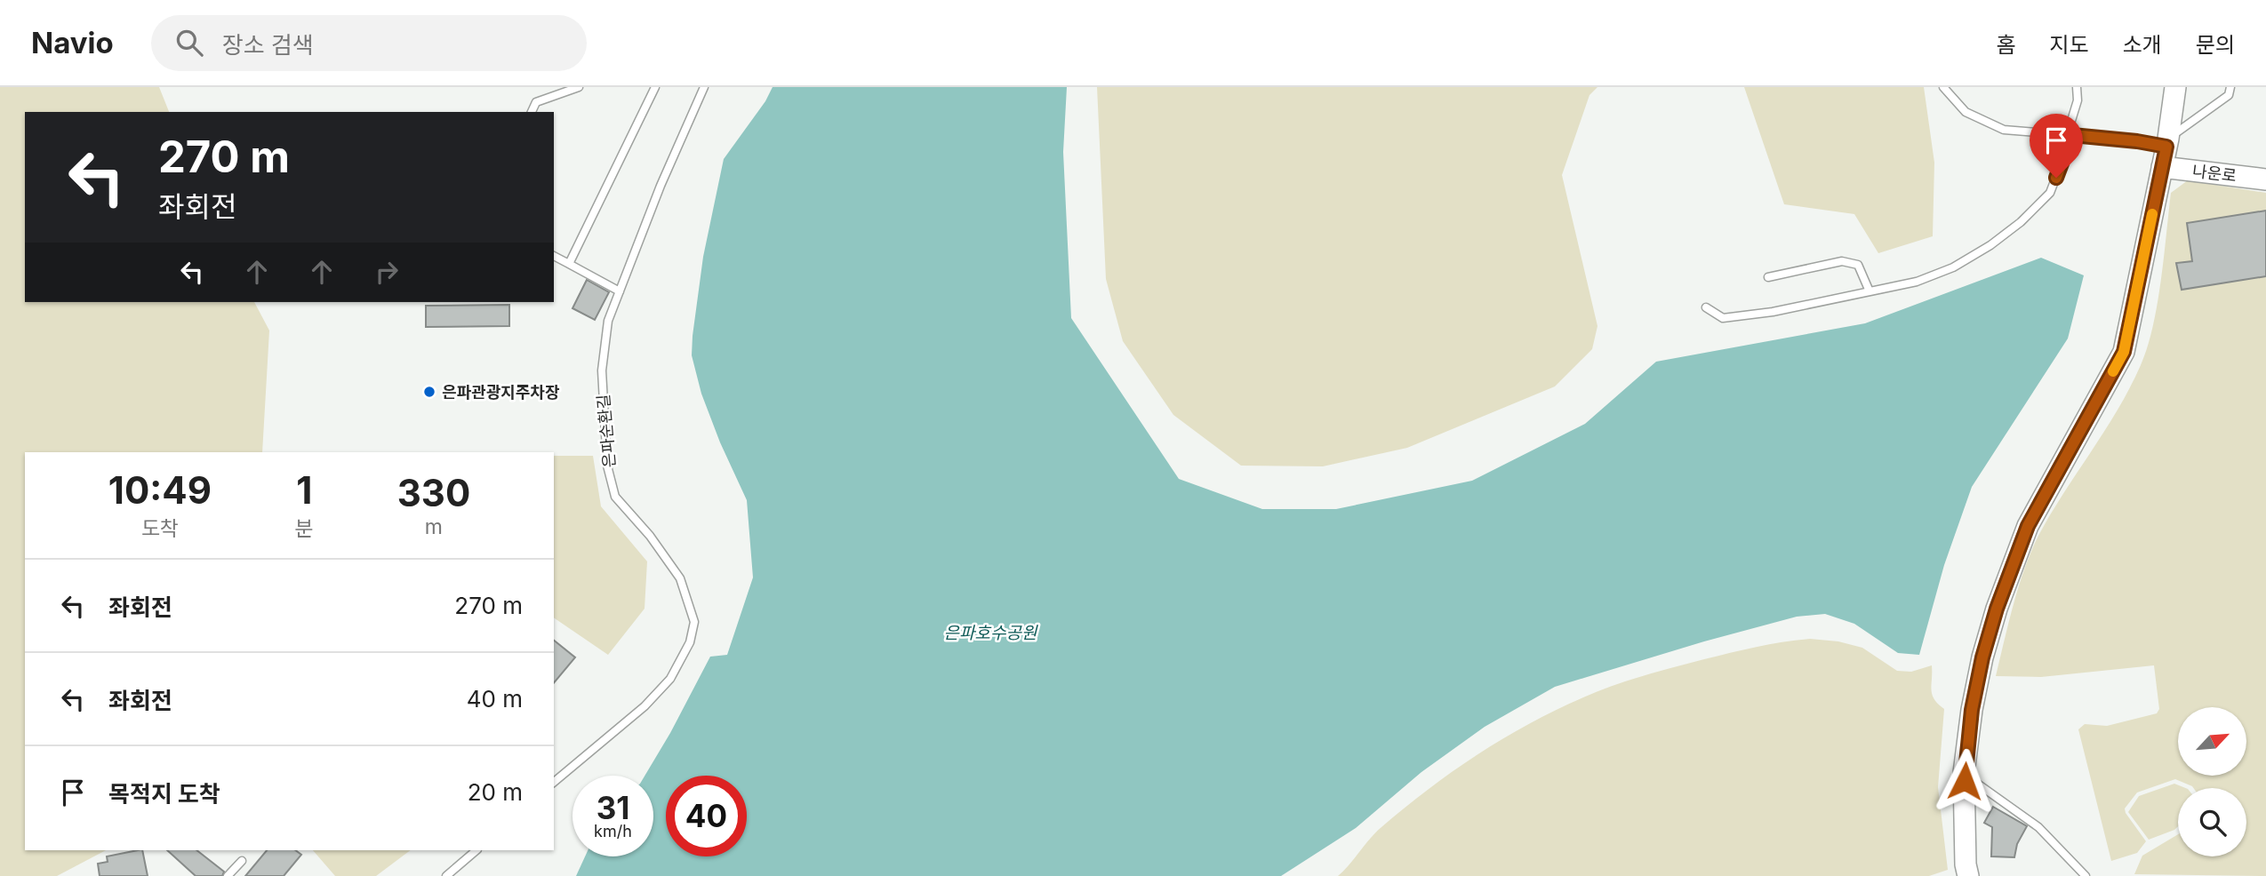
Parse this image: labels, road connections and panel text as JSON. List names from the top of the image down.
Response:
{
  "streets": {
    "street": ["나운로"],
    "lane": ["은파순환길"]
  },
  "water": ["은파호수공원"],
  "places": ["은파관광지주차장"],
  "north": "top right",
  "page": {
    "header": "Navio",
    "search": "장소 검색",
    "nav": [
      "홈",
      "지도",
      "소개",
      "문의"
    ],
    "turn": ["270 m", "좌회전"],
    "eta": [
      "10:49",
      "도착",
      "1",
      "분",
      "330",
      "m"
    ],
    "list": [
      {
        "name": "좌회전",
        "value": "270 m"
      },
      {
        "name": "좌회전",
        "value": "40 m"
      },
      {
        "name": "목적지 도착",
        "value": "20 m"
      }
    ],
    "speed": "31 km/h",
    "limit": "40"
  }
}
